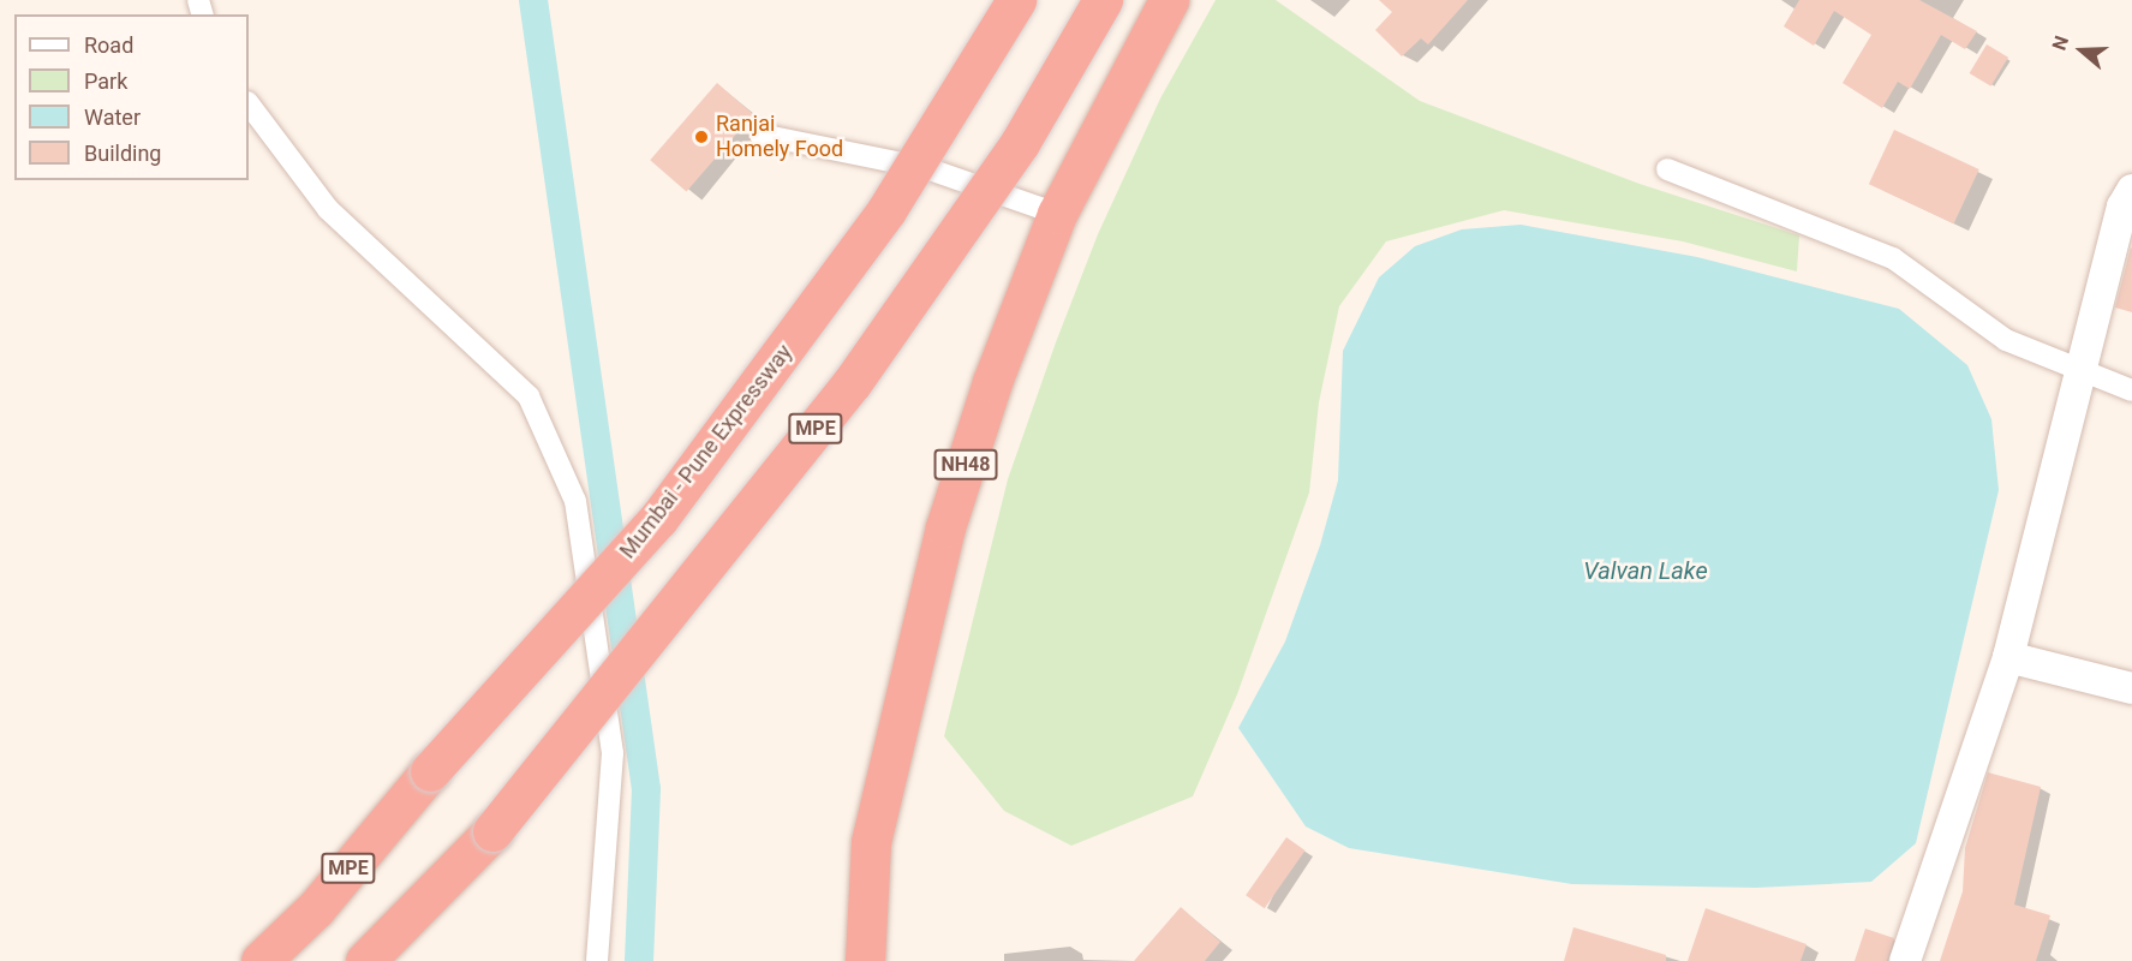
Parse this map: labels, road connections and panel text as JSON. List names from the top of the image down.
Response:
{
  "streets": {
    "highway": ["MPE", "Mumbai - Pune Expressway", "NH48"]
  },
  "water": ["Valvan Lake"],
  "places": ["Ranjai Homely Food"],
  "legend": [
    "Road",
    "Park",
    "Water",
    "Building"
  ],
  "north": "left"
}
